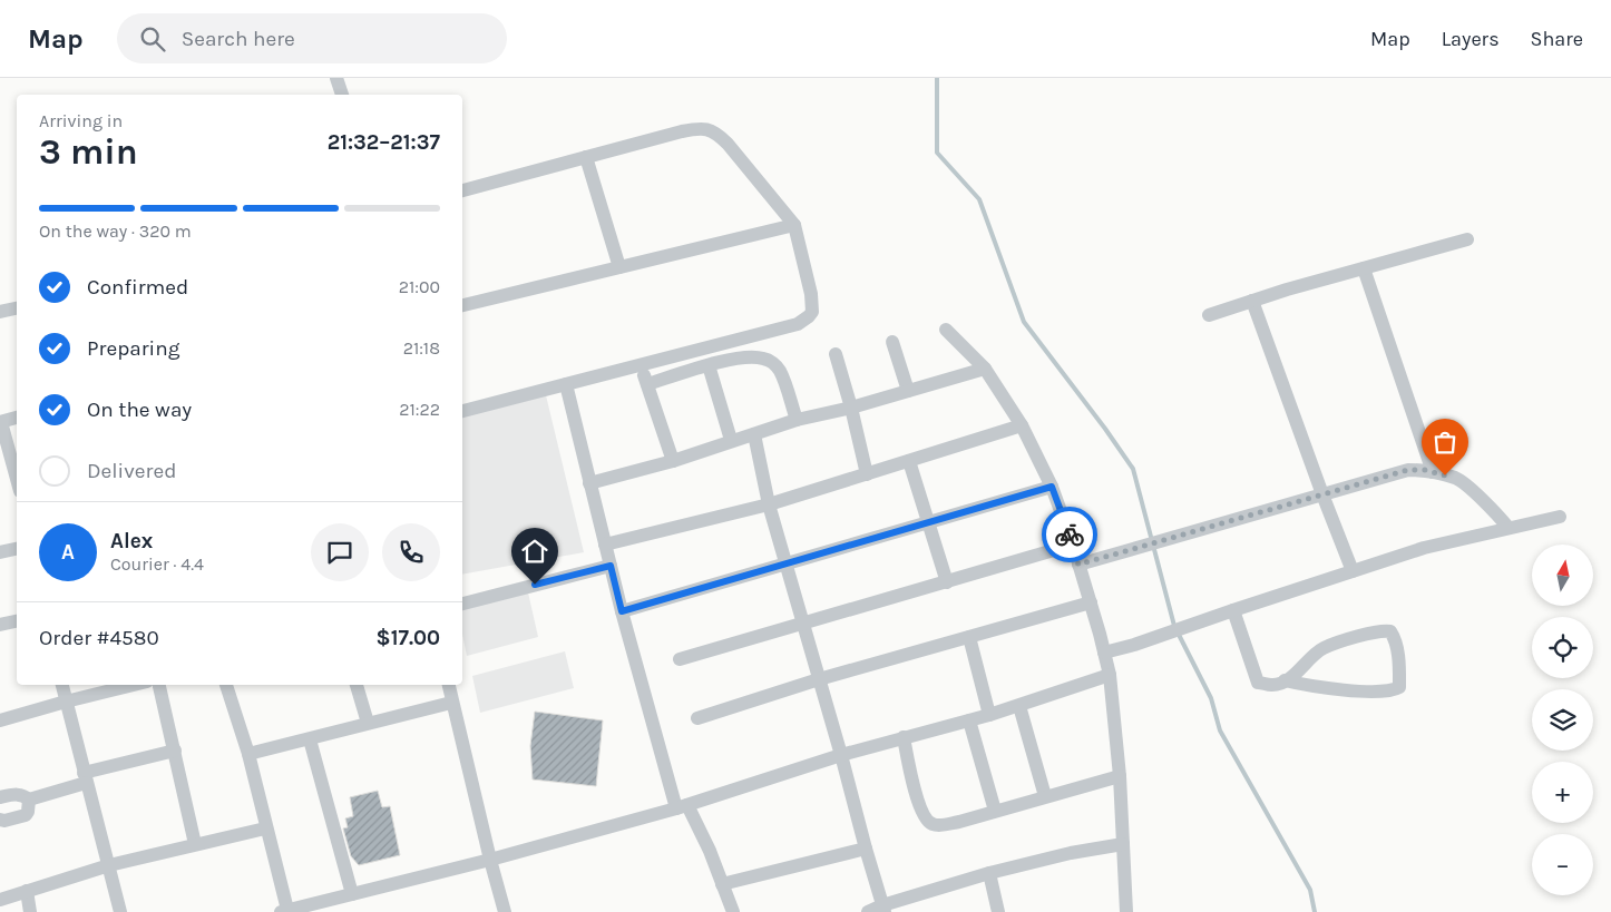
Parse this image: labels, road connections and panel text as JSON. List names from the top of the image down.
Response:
{
  "north": "top",
  "page": {
    "header": "Map",
    "search": "Search here",
    "nav": ["Map", "Layers", "Share"],
    "heading": ["3 min", "Arriving in", "21:32–21:37"],
    "panel": [
      "Alex",
      "Courier · 4.4",
      "Order #4580",
      "$17.00"
    ],
    "bar": "On the way · 320 m",
    "list": [
      ["Confirmed", "21:00"],
      ["Preparing", "21:18"],
      ["On the way", "21:22"],
      "Delivered"
    ],
    "round": "A",
    "map_buttons": ["+", "−"]
  }
}
